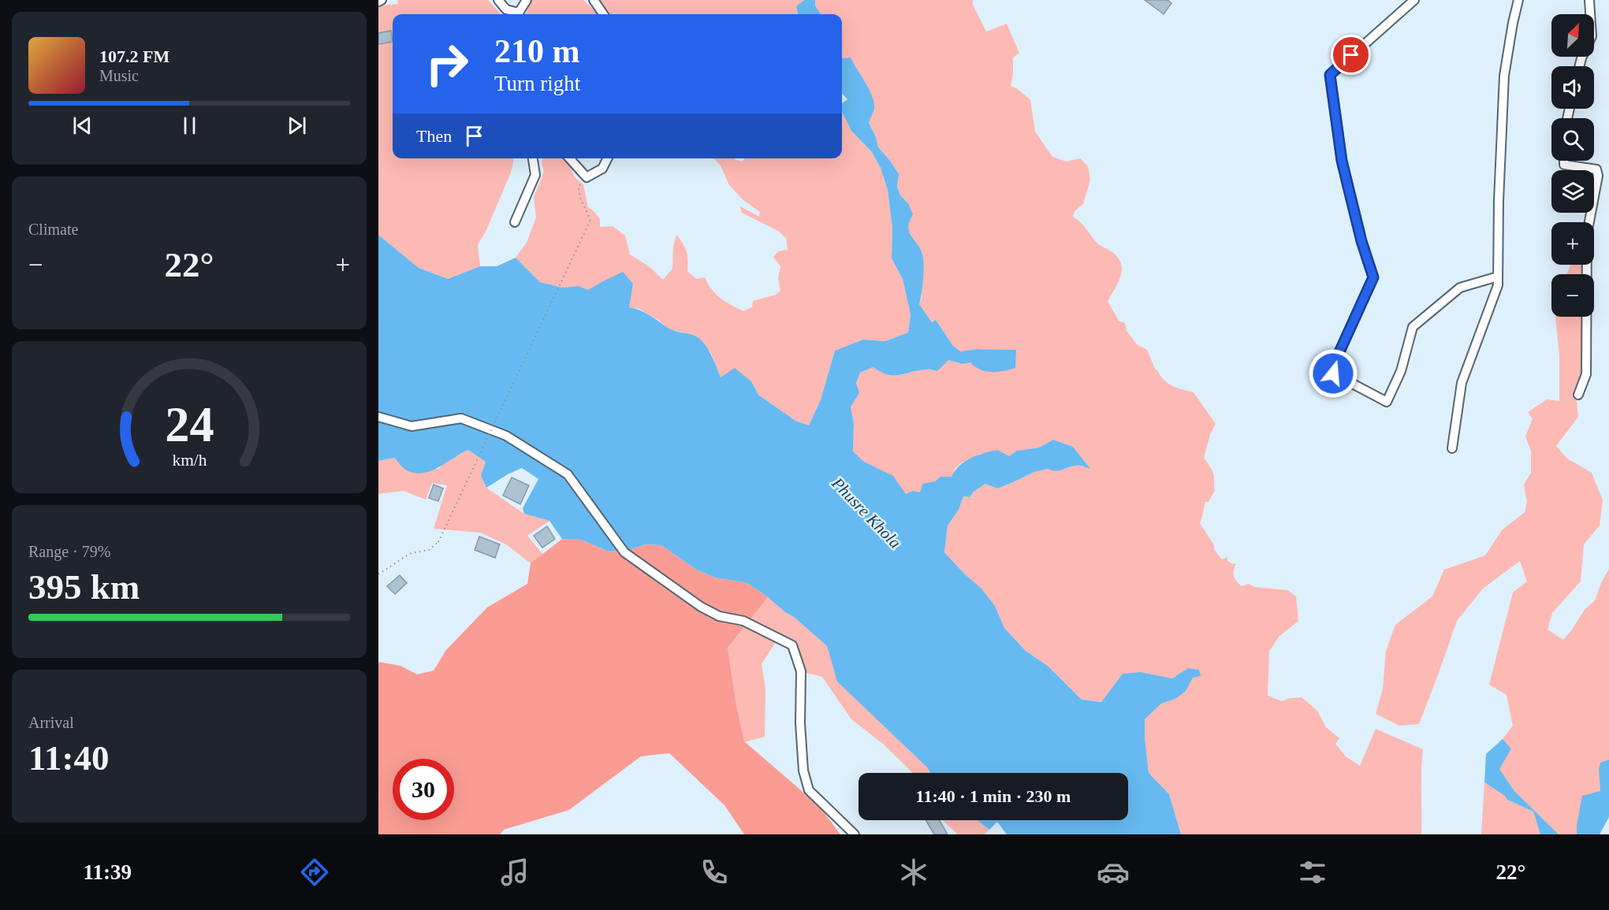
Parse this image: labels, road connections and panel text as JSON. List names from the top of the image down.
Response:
{
  "water": ["Phusre Khola"],
  "north": "top right",
  "page": {
    "map_buttons": ["+", "−"],
    "turn": ["210 m", "Turn right"],
    "song": ["107.2 FM", "Music"],
    "then": "Then",
    "tile": [
      "Climate",
      ["Range · 79%", "395 km"],
      ["Arrival", "11:40"]
    ],
    "heat": ["−", "22°", "+"],
    "limit": "30",
    "trip": "11:40 · 1 min · 230 m",
    "tabs": ["11:39", "22°"],
    "gauge": ["24", "km/h"]
  }
}
